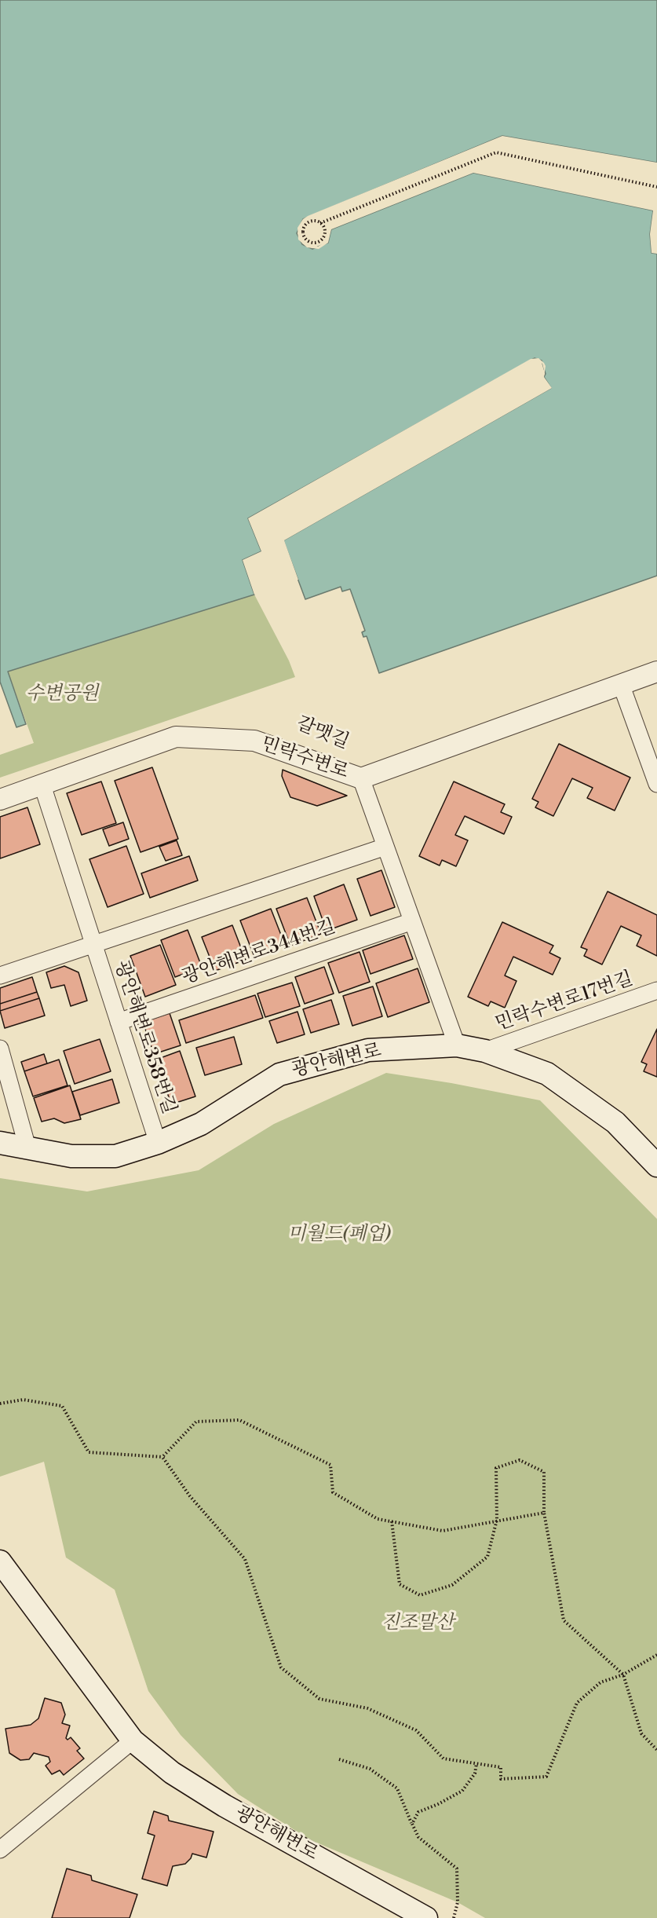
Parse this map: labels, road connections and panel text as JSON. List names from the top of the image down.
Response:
{
  "streets": {
    "main road": ["광안해변로"],
    "street": [
      "민락수변로",
      "광안해변로344번길",
      "민락수변로17번길",
      "광안해변로358번길"
    ]
  },
  "crossings": [
    ["민락수변로", "광안해변로358번길"],
    ["광안해변로344번길", "광안해변로358번길"],
    ["민락수변로17번길", "광안해변로"],
    ["광안해변로358번길", "광안해변로"]
  ],
  "parks": ["수변공원", "미월드(폐업)", "진조말산"]
}
